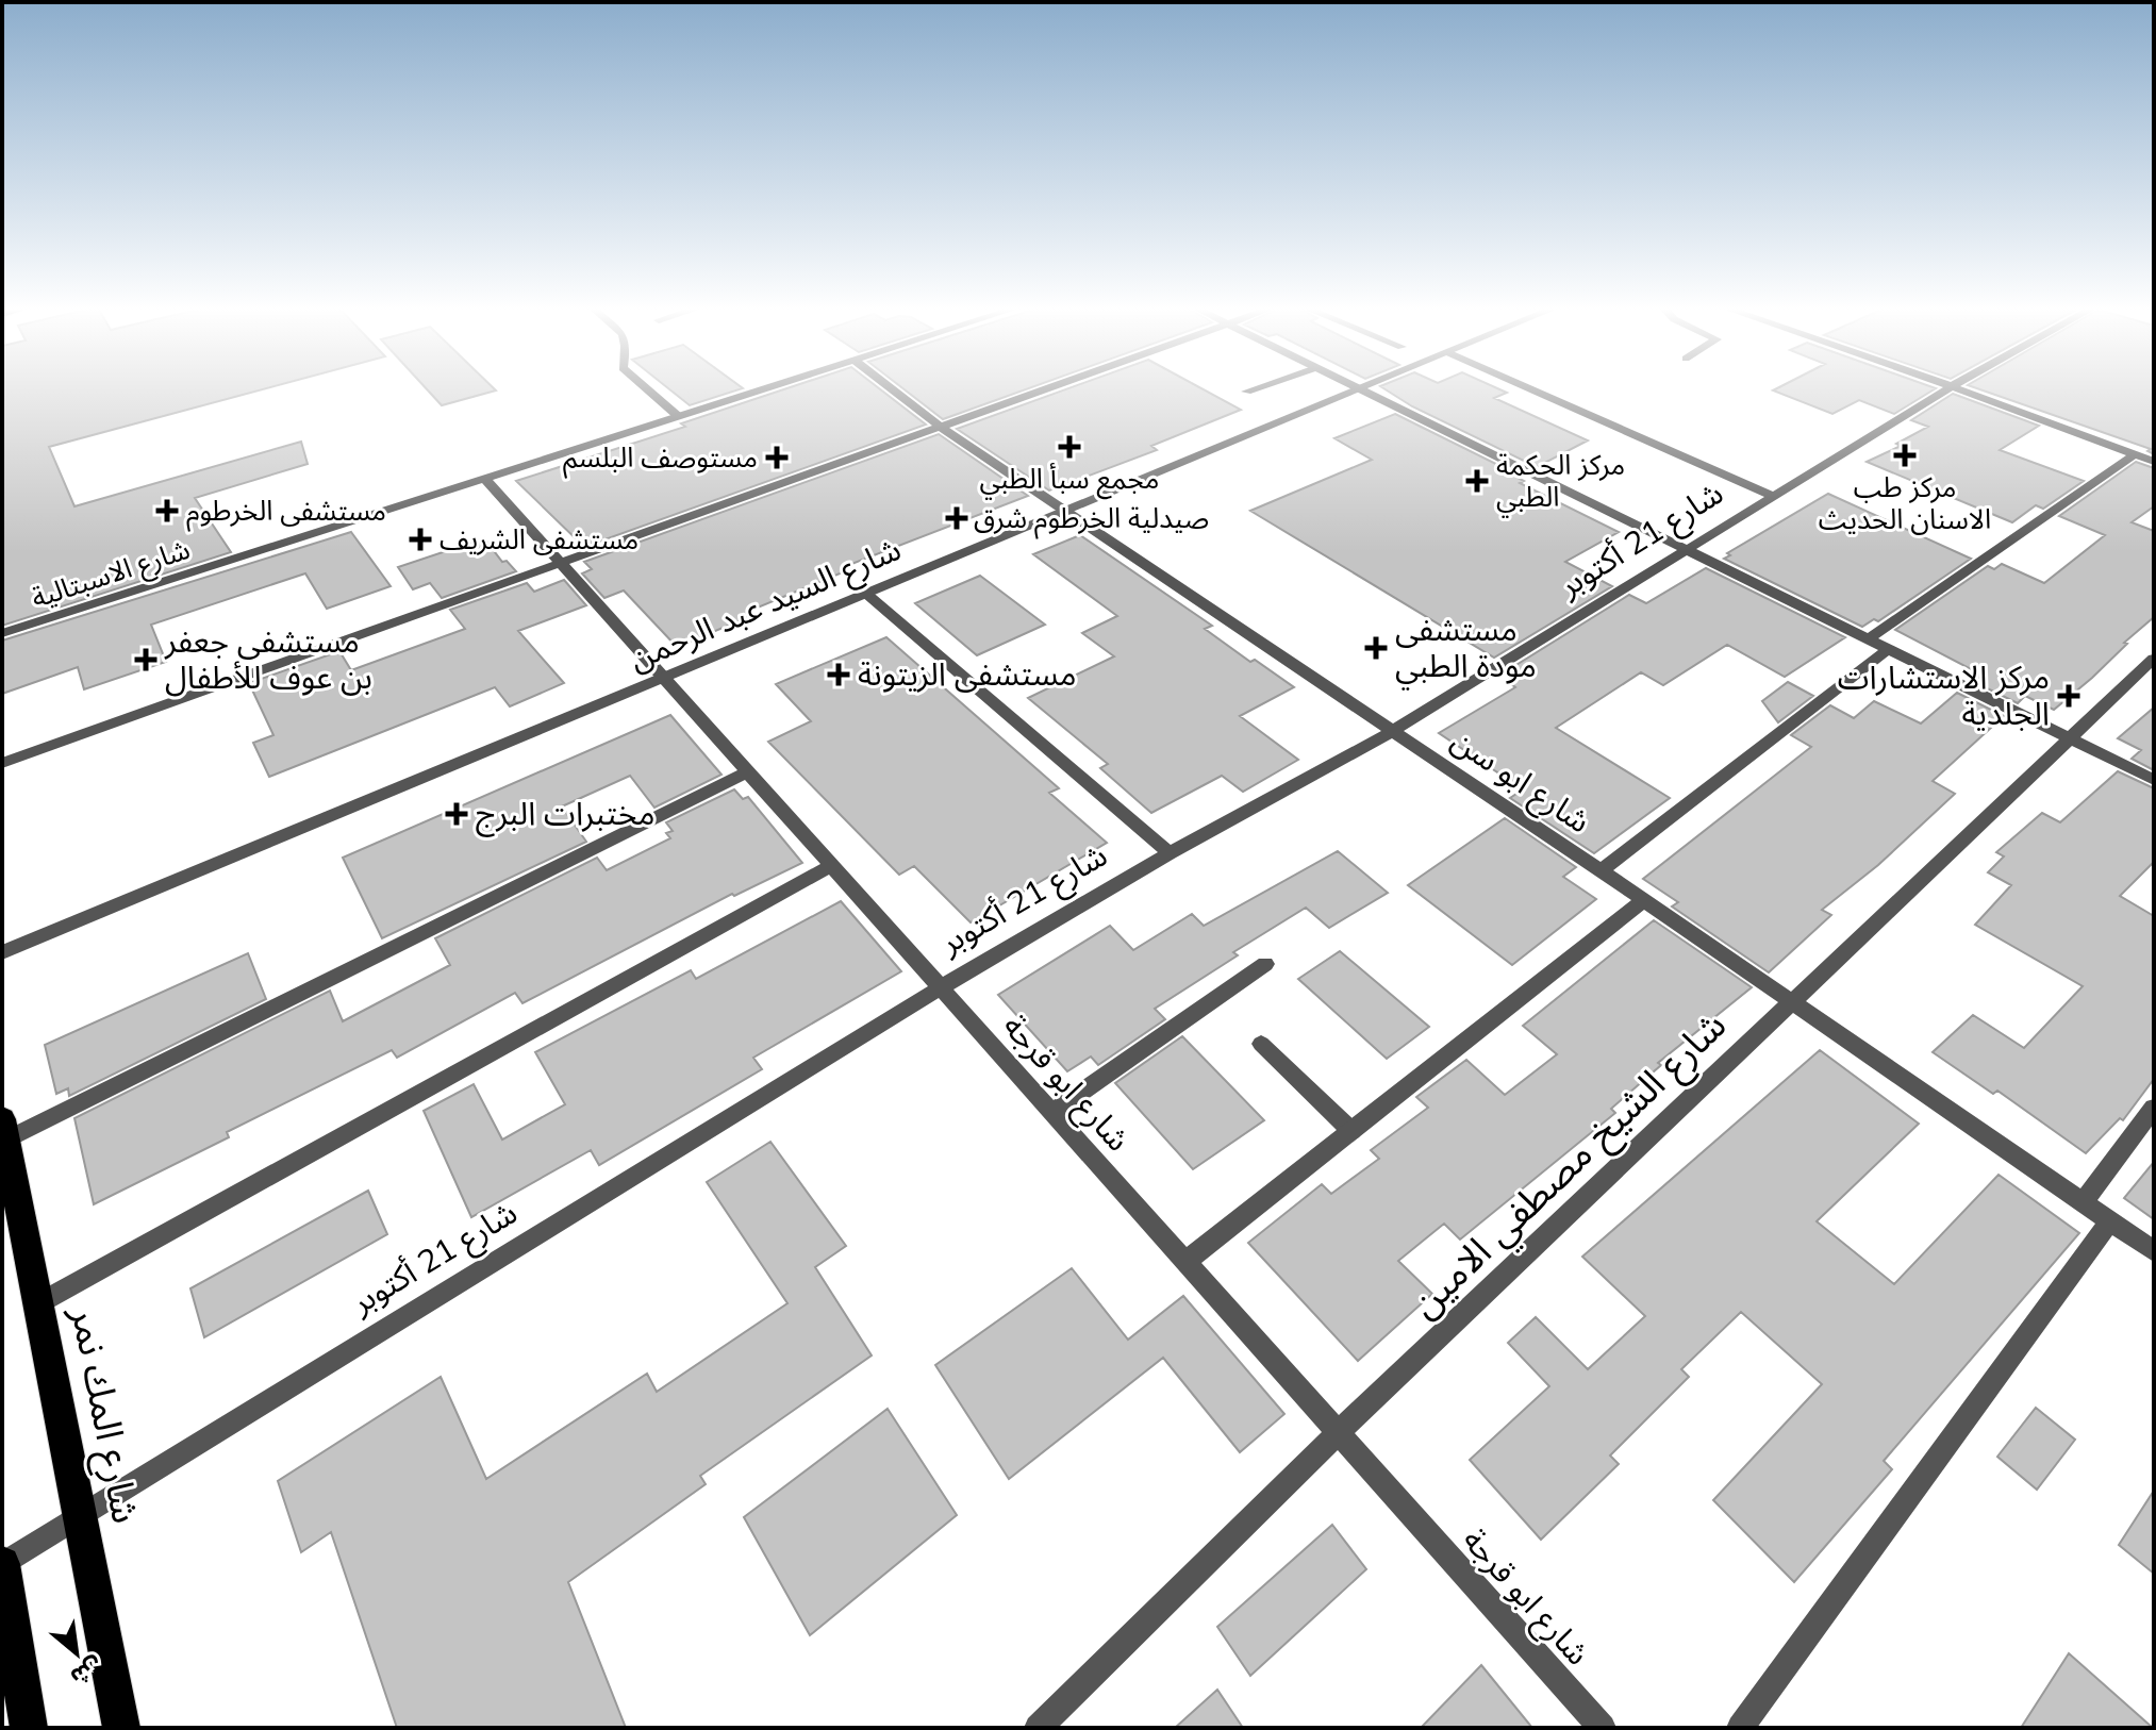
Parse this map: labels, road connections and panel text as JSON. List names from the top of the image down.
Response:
{
  "streets": {
    "highway": ["شارع المك نمر"],
    "street": [
      "شارع 21 أكتوبر",
      "شارع الاسبتالية",
      "شارع السيد عبد الرحمن",
      "شارع ابو سن",
      "شارع ابو قرجة",
      "شارع الشيخ مصطفي الامين"
    ]
  },
  "crossings": [
    ["شارع 21 أكتوبر", "شارع ابو سن"],
    ["شارع 21 أكتوبر", "شارع ابو قرجة"],
    ["شارع 21 أكتوبر", "شارع المك نمر"],
    ["شارع الاسبتالية", "شارع ابو قرجة"],
    ["شارع السيد عبد الرحمن", "شارع ابو سن"],
    ["شارع السيد عبد الرحمن", "شارع ابو قرجة"],
    ["شارع ابو سن", "شارع الشيخ مصطفي الامين"],
    ["شارع ابو قرجة", "شارع الشيخ مصطفي الامين"]
  ],
  "places": {
    "health": [
      "مجمع سبأ الطبي",
      "مركز طب الاسنان الحديث",
      "مستوصف البلسم",
      "مركز الحكمة الطبي",
      "مستشفى الخرطوم",
      "صيدلية الخرطوم شرق",
      "مستشفى الشريف",
      "مستشفى مودة الطبي",
      "مستشفى جعفر بن عوف للأطفال",
      "مستشفى الزيتونة",
      "مركز الاستشارات الجلدية",
      "مختبرات البرج"
    ]
  },
  "north": "bottom right"
}
